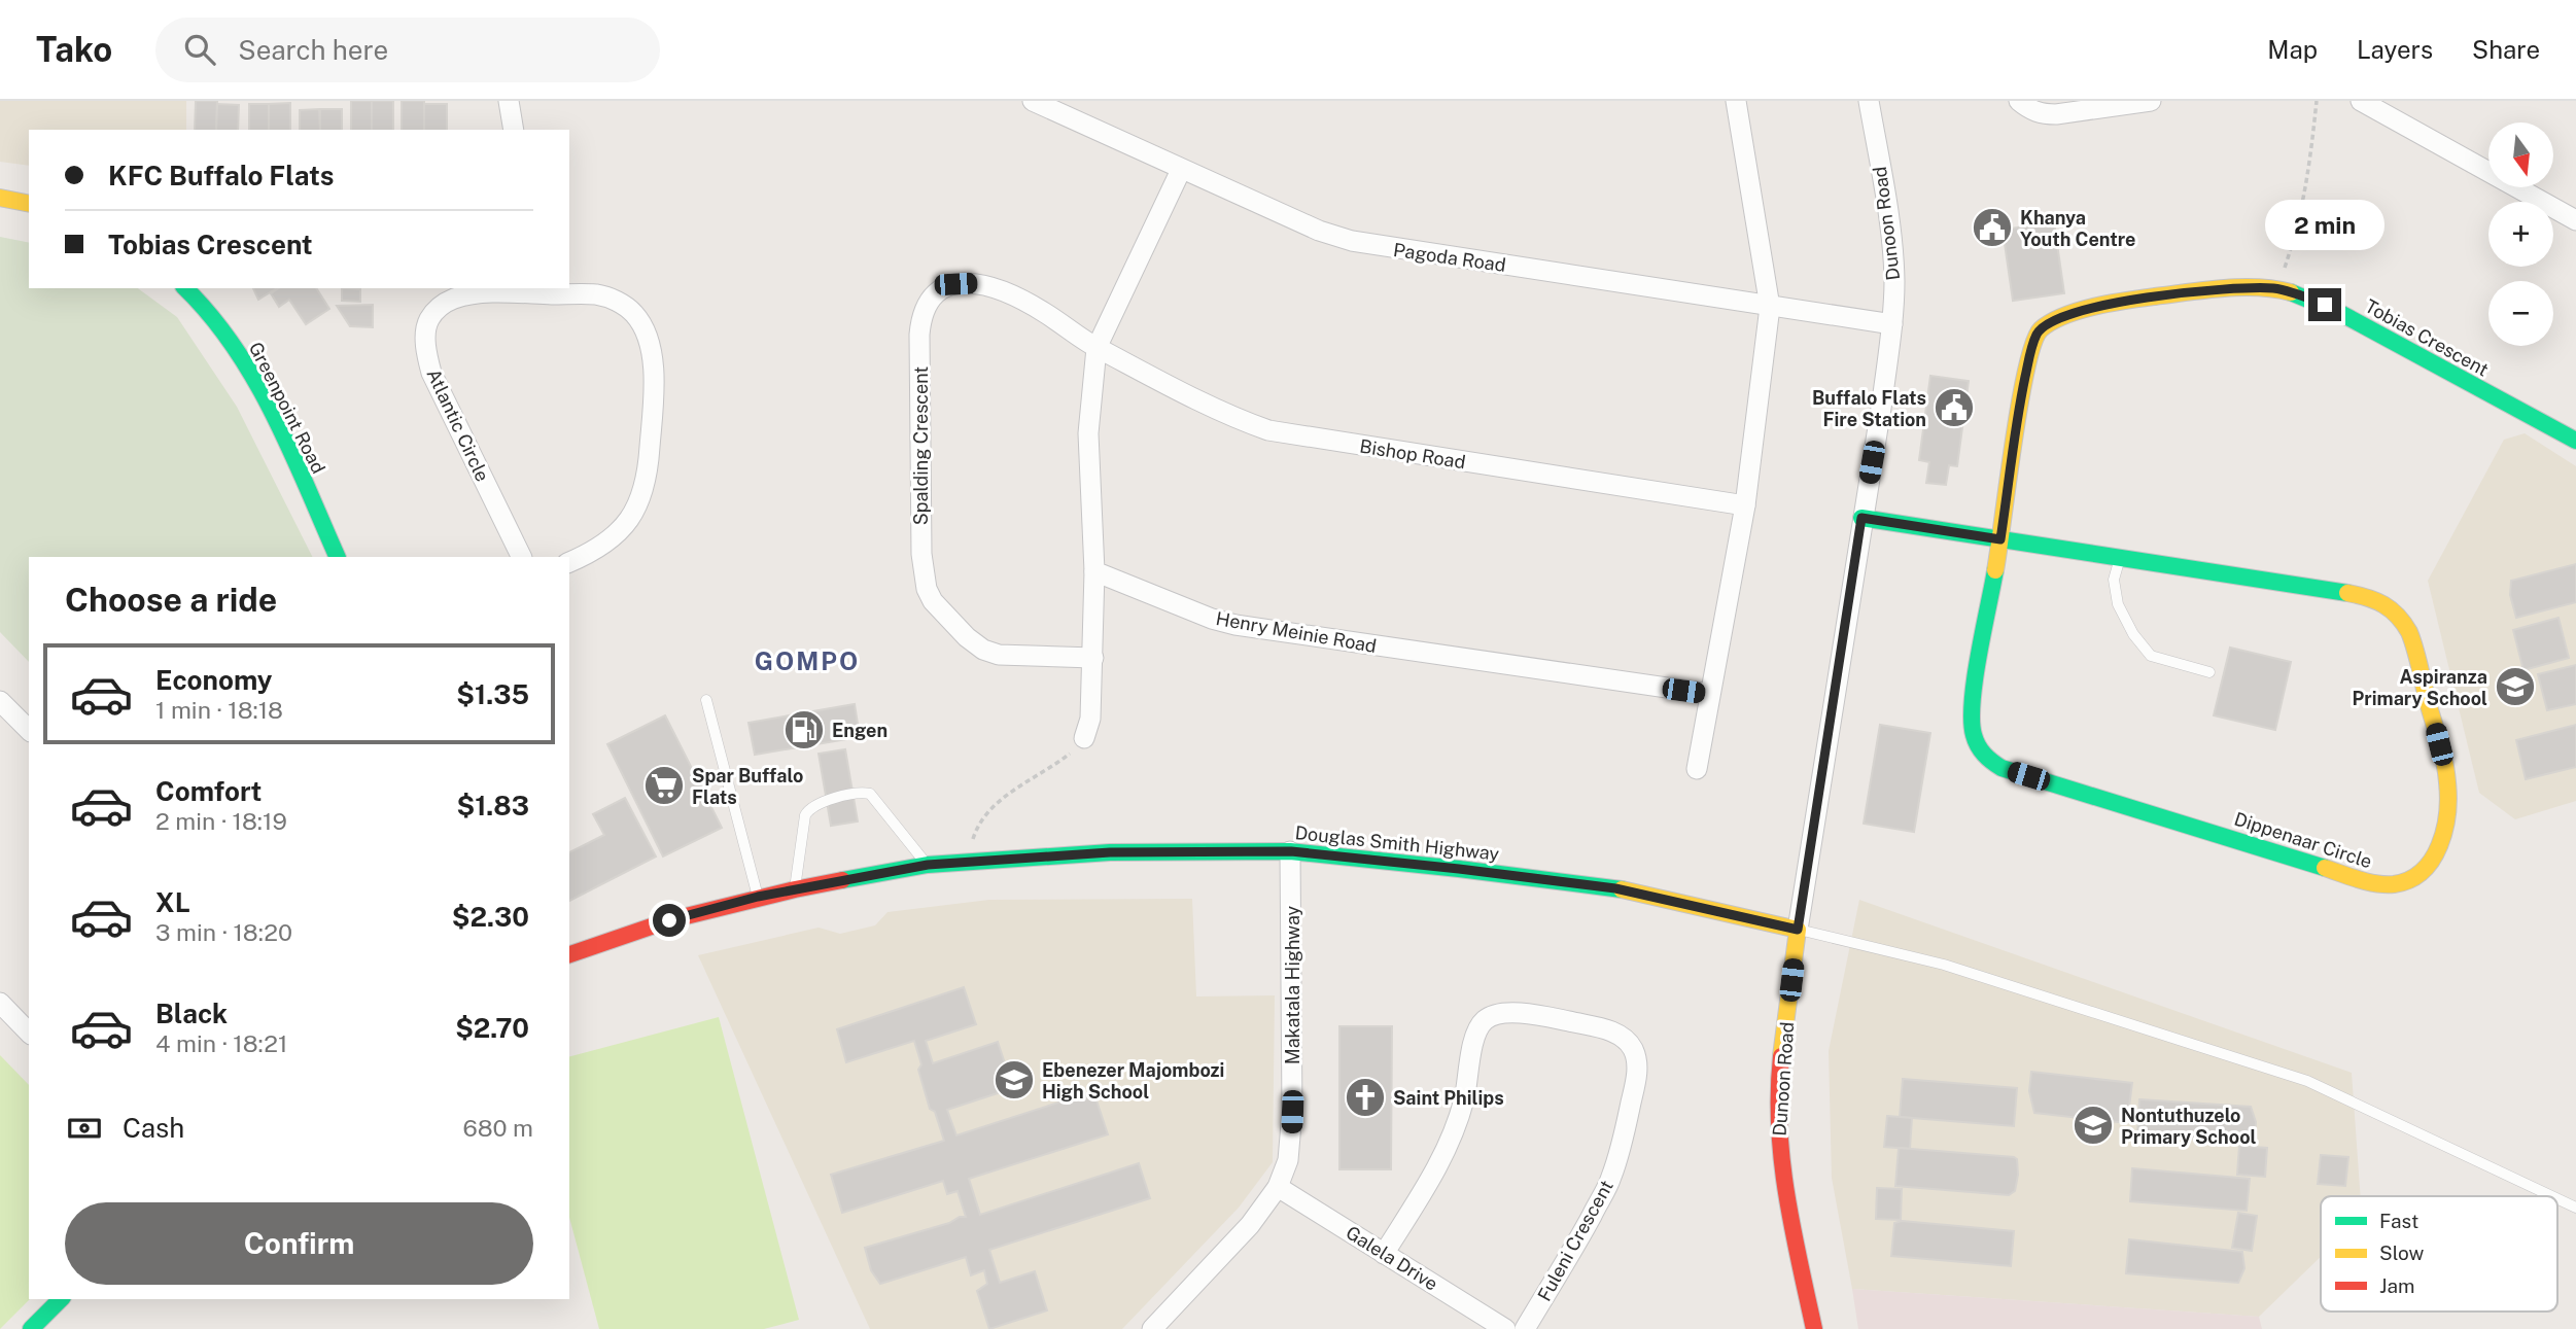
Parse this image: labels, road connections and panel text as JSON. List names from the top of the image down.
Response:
{
  "streets": {
    "street": [
      "Dunoon Road",
      "Pagoda Road",
      "Tobias Crescent",
      "Greenpoint Road",
      "Atlantic Circle",
      "Spalding Crescent",
      "Bishop Road",
      "Henry Meinie Road",
      "Dippenaar Circle",
      "Douglas Smith Highway",
      "Makatala Highway",
      "Fuleni Crescent",
      "Galela Drive"
    ]
  },
  "crossings": [
    ["Dunoon Road", "Pagoda Road"],
    ["Dunoon Road", "Dippenaar Circle"],
    ["Dunoon Road", "Douglas Smith Highway"],
    ["Tobias Crescent", "Dippenaar Circle"],
    ["Spalding Crescent", "Bishop Road"],
    ["Douglas Smith Highway", "Makatala Highway"],
    ["Makatala Highway", "Galela Drive"],
    ["Fuleni Crescent", "Galela Drive"]
  ],
  "districts": ["GOMPO"],
  "places": {
    "public building": ["Khanya Youth Centre", "Buffalo Flats Fire Station"],
    "school or university": ["Aspiranza Primary School", "Ebenezer Majombozi High School", "Nontuthuzelo Primary School"],
    "fuel station": ["Engen"],
    "supermarket": ["Spar Buffalo Flats"],
    "church": ["Saint Philips"]
  },
  "legend": ["Fast", "Slow", "Jam"],
  "north": "bottom",
  "page": {
    "header": "Tako",
    "search": "Search here",
    "nav": ["Map", "Layers", "Share"],
    "map_buttons": ["+", "−"],
    "banner": ["KFC Buffalo Flats", "Tobias Crescent"],
    "bubble": "2 min",
    "heading": "Choose a ride",
    "list": [
      {
        "name": "Economy",
        "note": "1 min · 18:18",
        "value": "$1.35"
      },
      {
        "name": "Comfort",
        "note": "2 min · 18:19",
        "value": "$1.83"
      },
      {
        "name": "XL",
        "note": "3 min · 18:20",
        "value": "$2.30"
      },
      {
        "name": "Black",
        "note": "4 min · 18:21",
        "value": "$2.70"
      }
    ],
    "pay": ["Cash", "680 m"],
    "buttons": "Confirm"
  }
}
